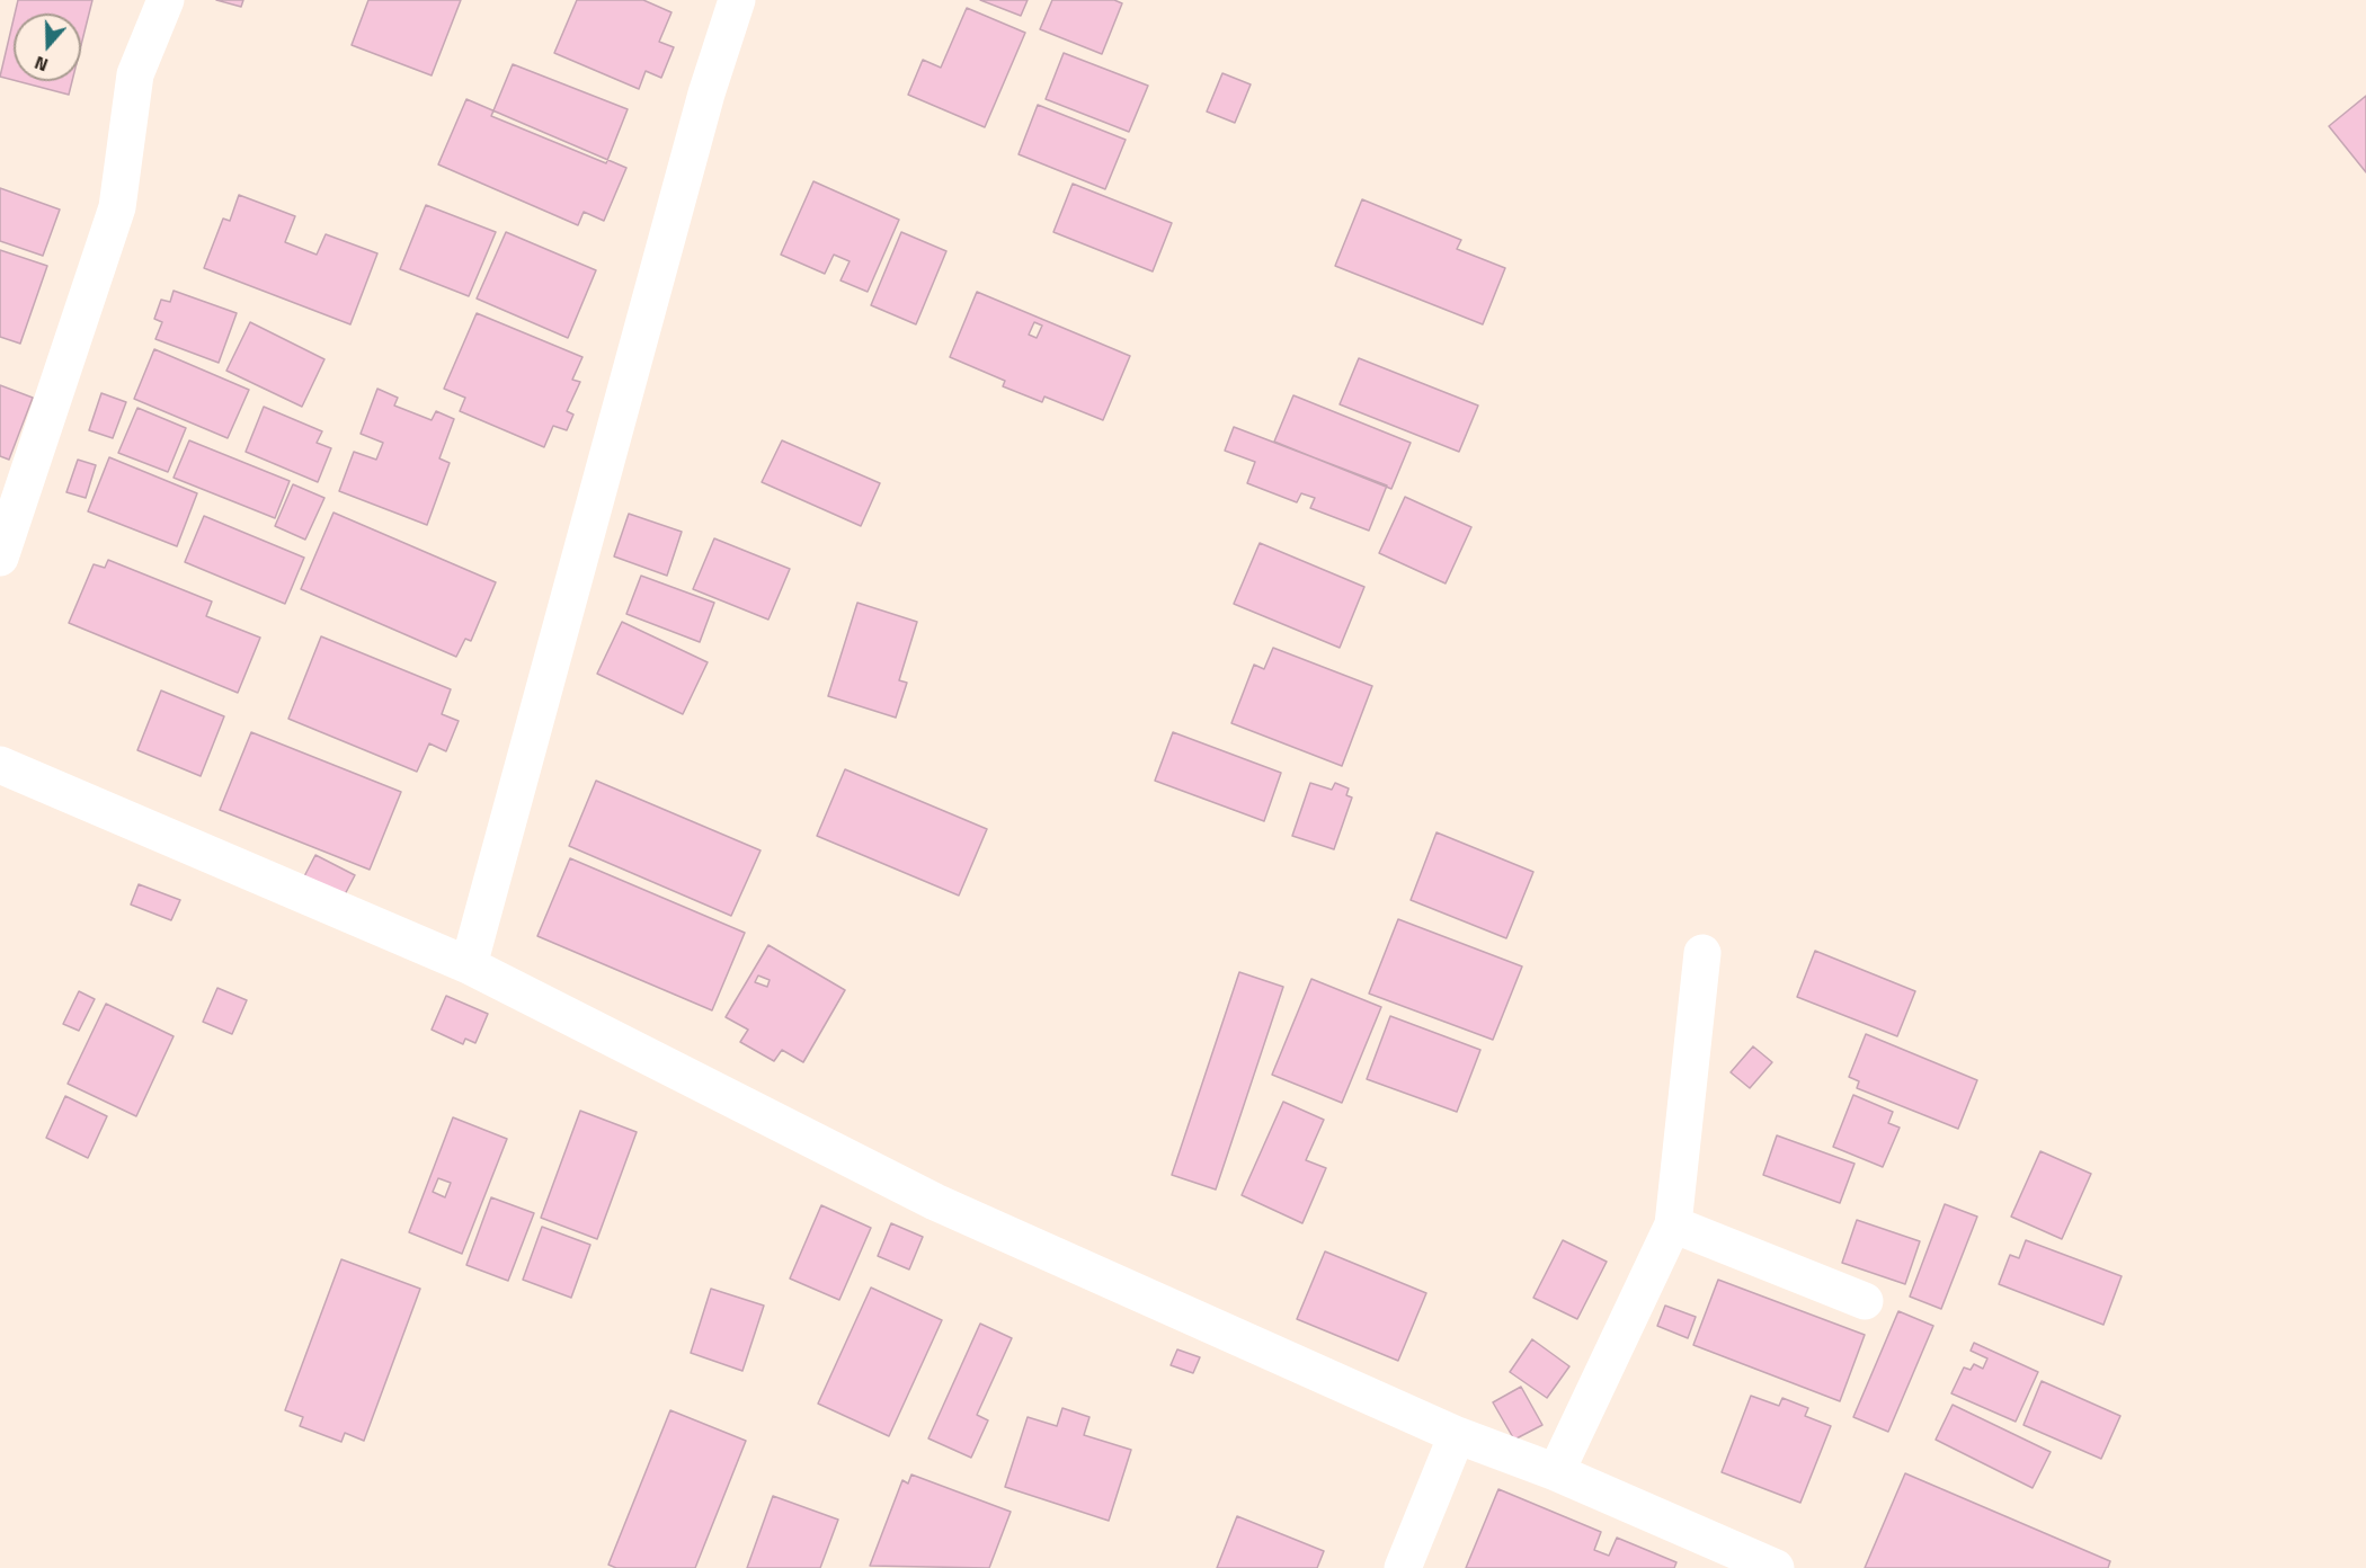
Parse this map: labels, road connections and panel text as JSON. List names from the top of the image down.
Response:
{
  "north": "bottom"
}
